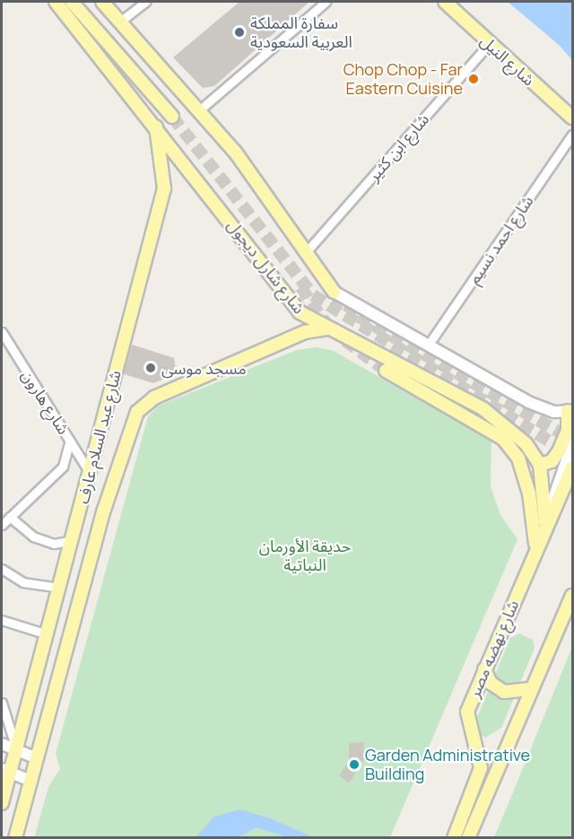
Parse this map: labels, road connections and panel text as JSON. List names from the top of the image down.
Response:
{
  "streets": {
    "main road": [
      "شارع النيل",
      "شارع شارل ديجول",
      "شارع عبد السلام عارف",
      "شارع نهضه مصر"
    ],
    "street": ["شارع ابن كثير", "شارع احمد نسيم", "شارع هارون"]
  },
  "crossings": [
    ["شارع النيل", "شارع ابن كثير"],
    ["شارع شارل ديجول", "شارع عبد السلام عارف"],
    ["شارع شارل ديجول", "شارع نهضه مصر"],
    ["شارع هارون", "شارع عبد السلام عارف"]
  ],
  "parks": ["حديقة الأورمان النباتية"],
  "places": [
    "سفارة المملكة العربية السعودية",
    "Chop Chop - Far Eastern Cuisine",
    "مسجد موسى",
    "Garden Administrative Building"
  ]
}
